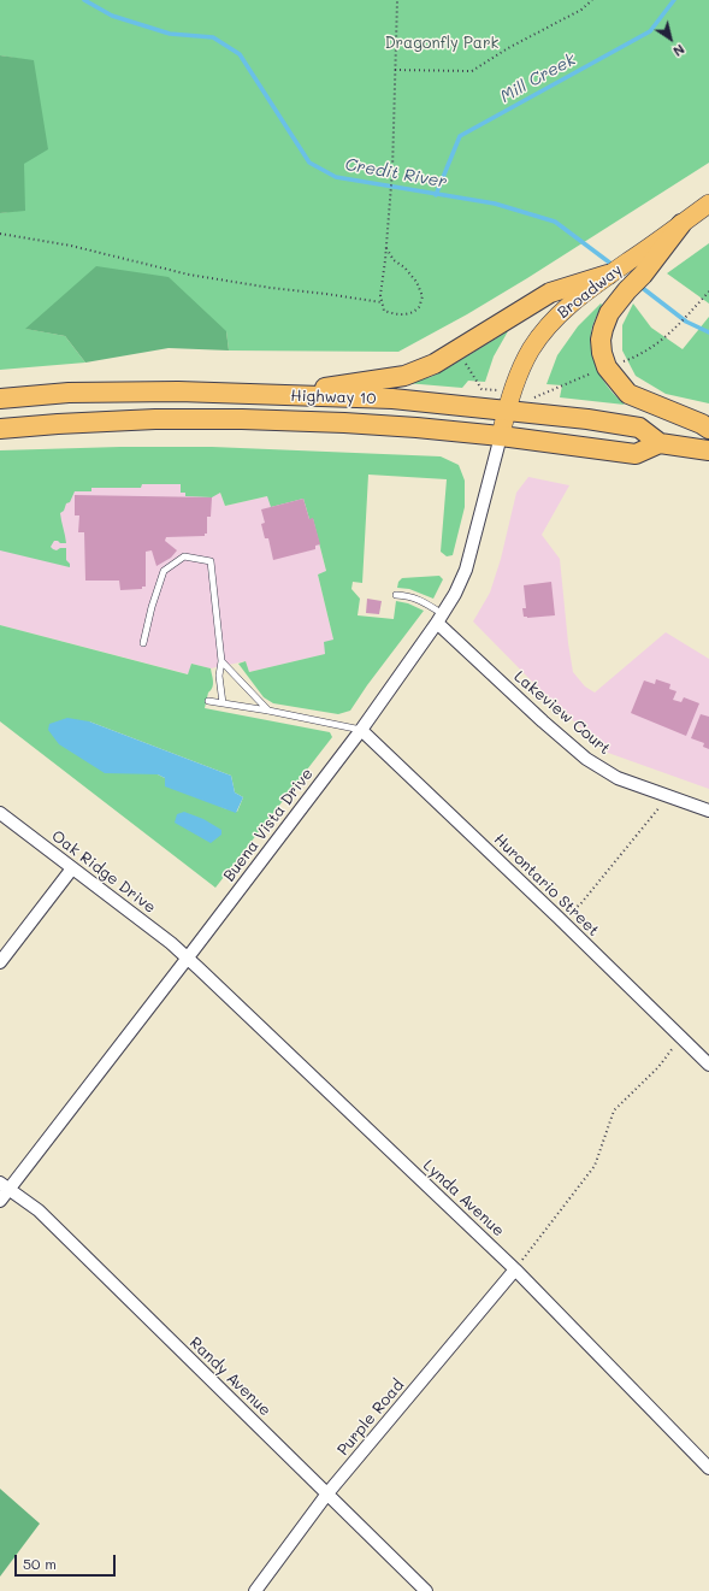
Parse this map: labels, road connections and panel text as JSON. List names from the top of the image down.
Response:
{
  "streets": {
    "highway": ["Highway 10"],
    "main road": ["Broadway"],
    "street": [
      "Lakeview Court",
      "Buena Vista Drive",
      "Oak Ridge Drive",
      "Hurontario Street",
      "Lynda Avenue",
      "Randy Avenue",
      "Purple Road"
    ]
  },
  "crossings": [
    ["Broadway", "Highway 10"],
    ["Broadway", "Buena Vista Drive"],
    ["Highway 10", "Buena Vista Drive"],
    ["Lakeview Court", "Buena Vista Drive"],
    ["Buena Vista Drive", "Oak Ridge Drive"],
    ["Buena Vista Drive", "Hurontario Street"],
    ["Buena Vista Drive", "Lynda Avenue"],
    ["Buena Vista Drive", "Randy Avenue"],
    ["Oak Ridge Drive", "Lynda Avenue"],
    ["Lynda Avenue", "Purple Road"],
    ["Randy Avenue", "Purple Road"]
  ],
  "water": ["Mill Creek", "Credit River"],
  "parks": ["Dragonfly Park"],
  "scale_bar": "50 m",
  "north": "bottom right"
}
